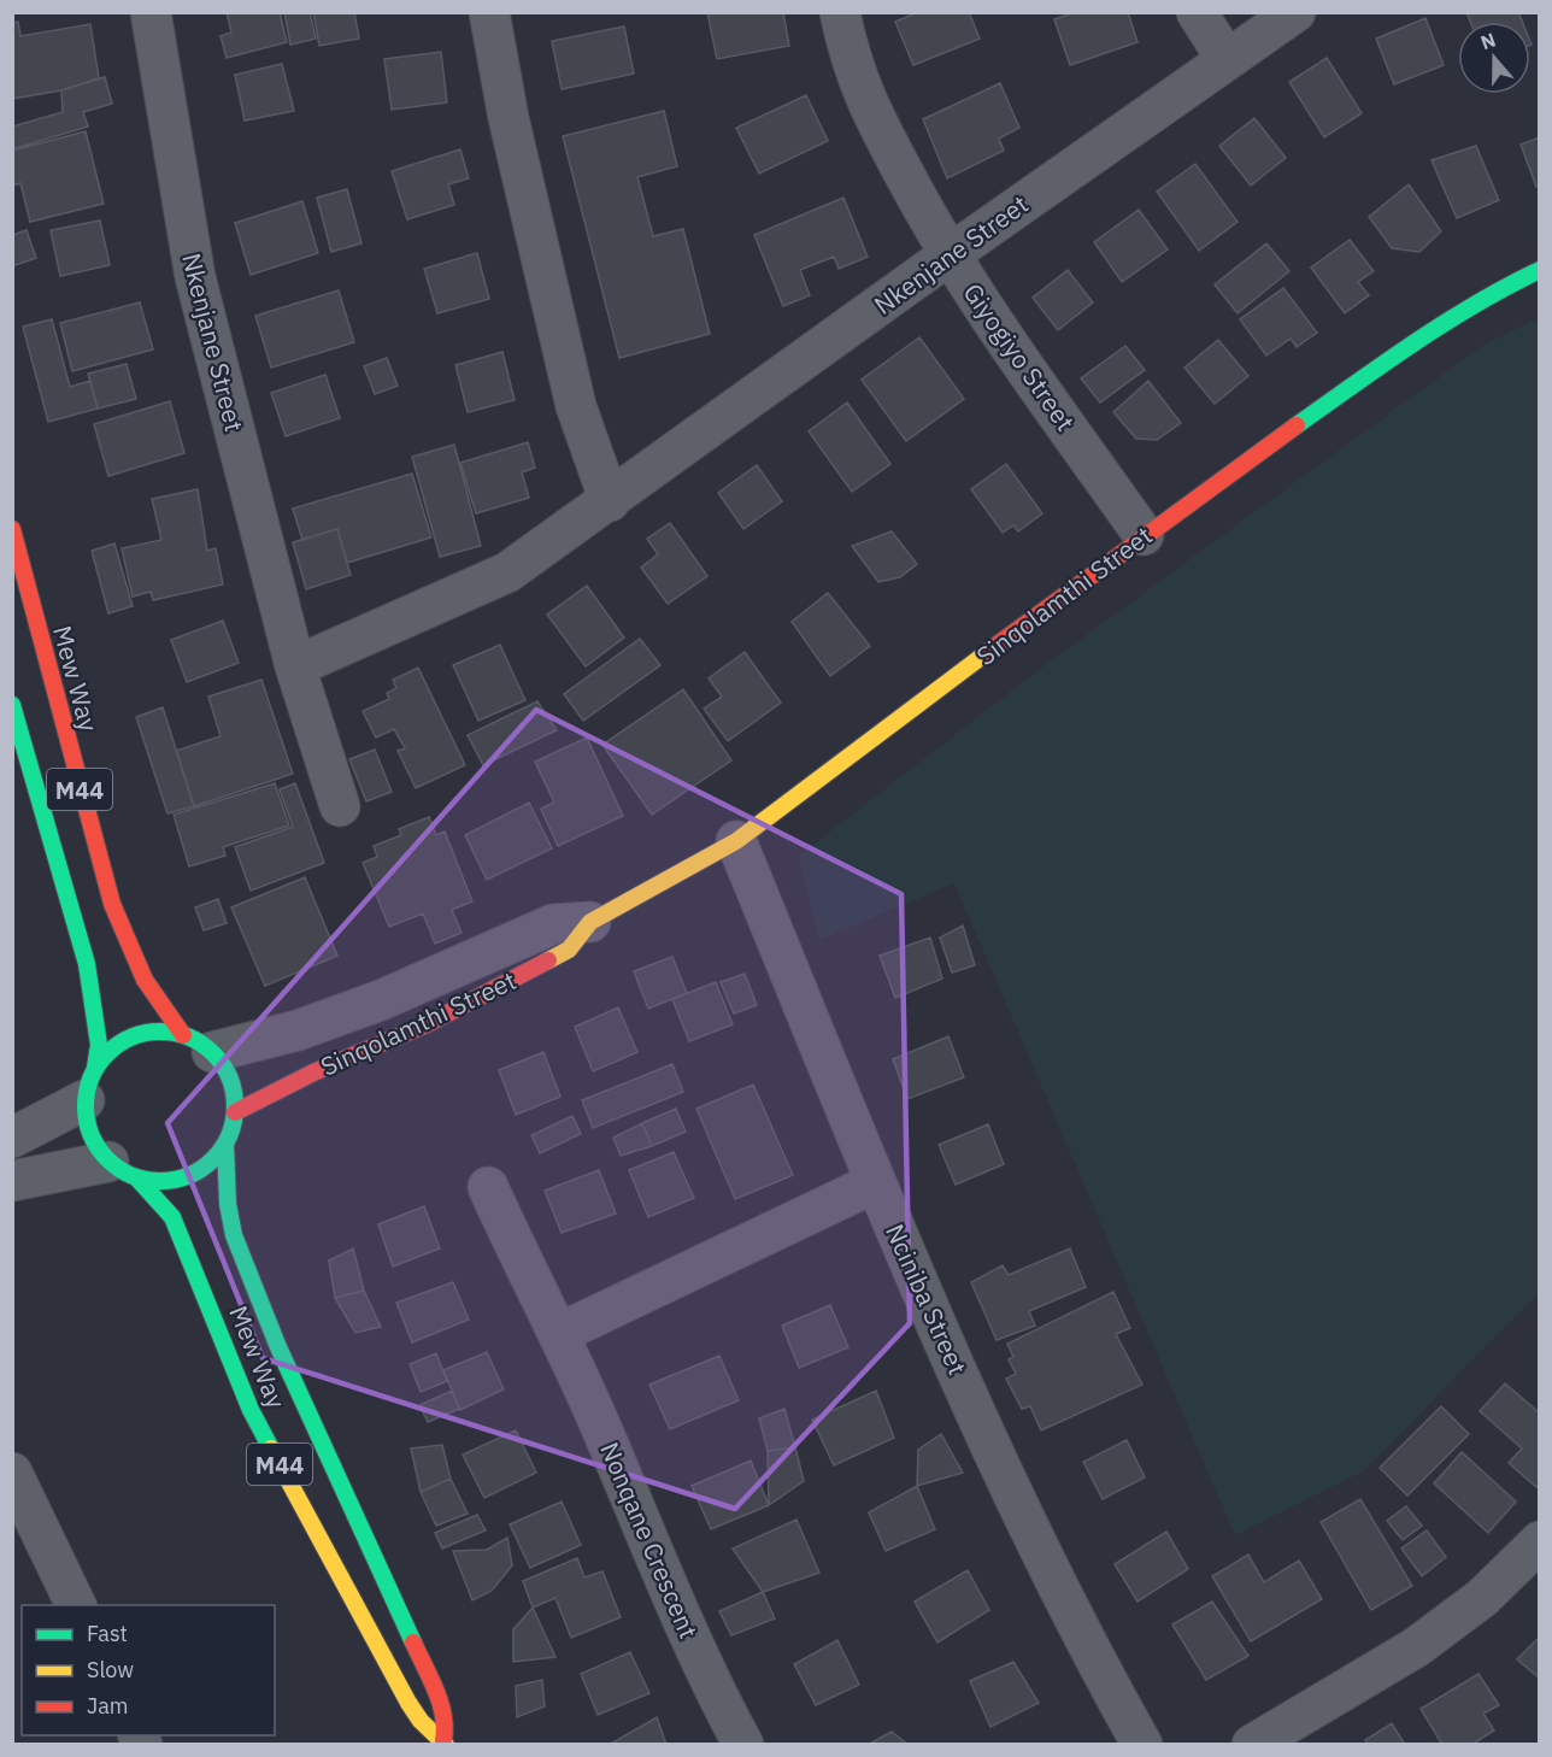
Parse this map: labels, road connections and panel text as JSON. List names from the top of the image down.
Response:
{
  "streets": {
    "main road": ["Sinqolamthi Street", "Mew Way", "M44"],
    "street": [
      "Nkenjane Street",
      "Giyogiyo Street",
      "Nciniba Street",
      "Nonqane Crescent"
    ]
  },
  "crossings": [
    ["Nkenjane Street", "Giyogiyo Street"],
    ["Giyogiyo Street", "Sinqolamthi Street"],
    ["Sinqolamthi Street", "Mew Way"],
    ["Sinqolamthi Street", "Nciniba Street"]
  ],
  "legend": ["Fast", "Slow", "Jam"],
  "north": "top"
}
